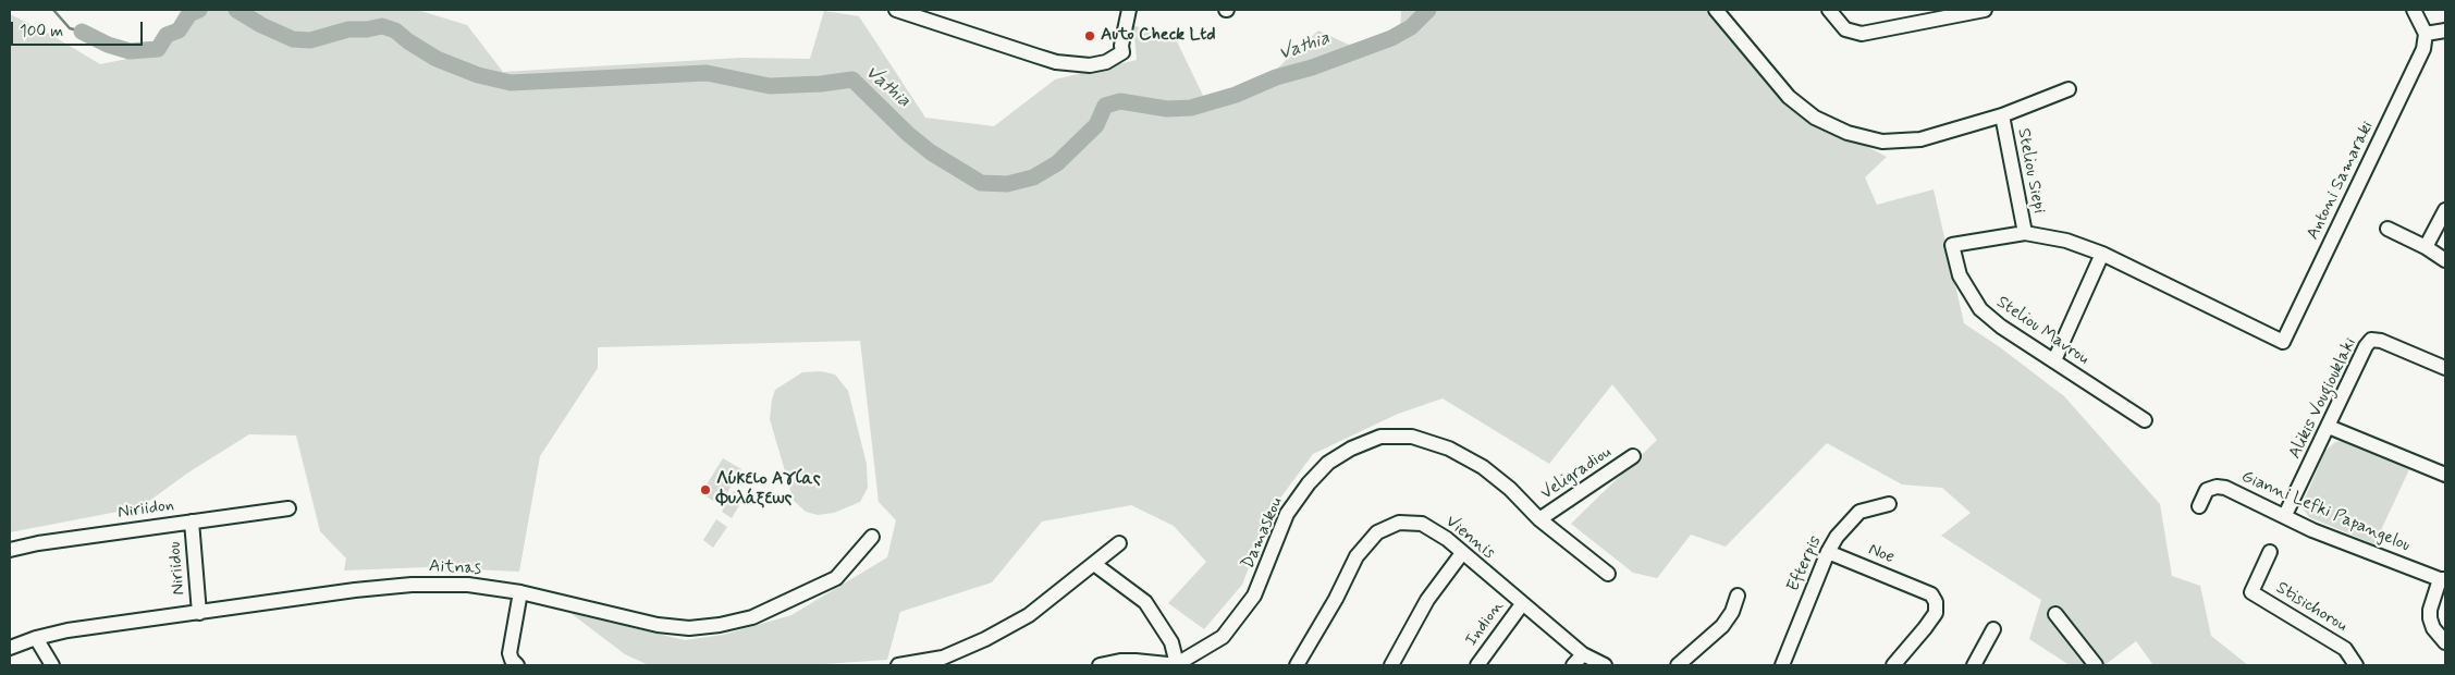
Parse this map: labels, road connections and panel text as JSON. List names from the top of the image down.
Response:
{
  "streets": {
    "street": [
      "Steliou Siepi",
      "Antoni Samaraki",
      "Steliou Mavrou",
      "Alikis Vougiouklaki",
      "Veligradiou",
      "Niriidon",
      "Gianni Lefki Papangelou",
      "Damaskou",
      "Viennis",
      "Noe",
      "Efterpis",
      "Niriidou",
      "Aitnas",
      "Stisichorou",
      "Indion"
    ]
  },
  "crossings": [
    ["Steliou Siepi", "Steliou Mavrou"],
    ["Alikis Vougiouklaki", "Gianni Lefki Papangelou"],
    ["Veligradiou", "Damaskou"],
    ["Niriidon", "Niriidou"],
    ["Viennis", "Indion"],
    ["Noe", "Efterpis"],
    ["Niriidou", "Aitnas"]
  ],
  "water": ["Vathia"],
  "places": ["Auto Check Ltd", "Λύκειο Αγίας Φυλάξεως"],
  "scale_bar": "100 m"
}
